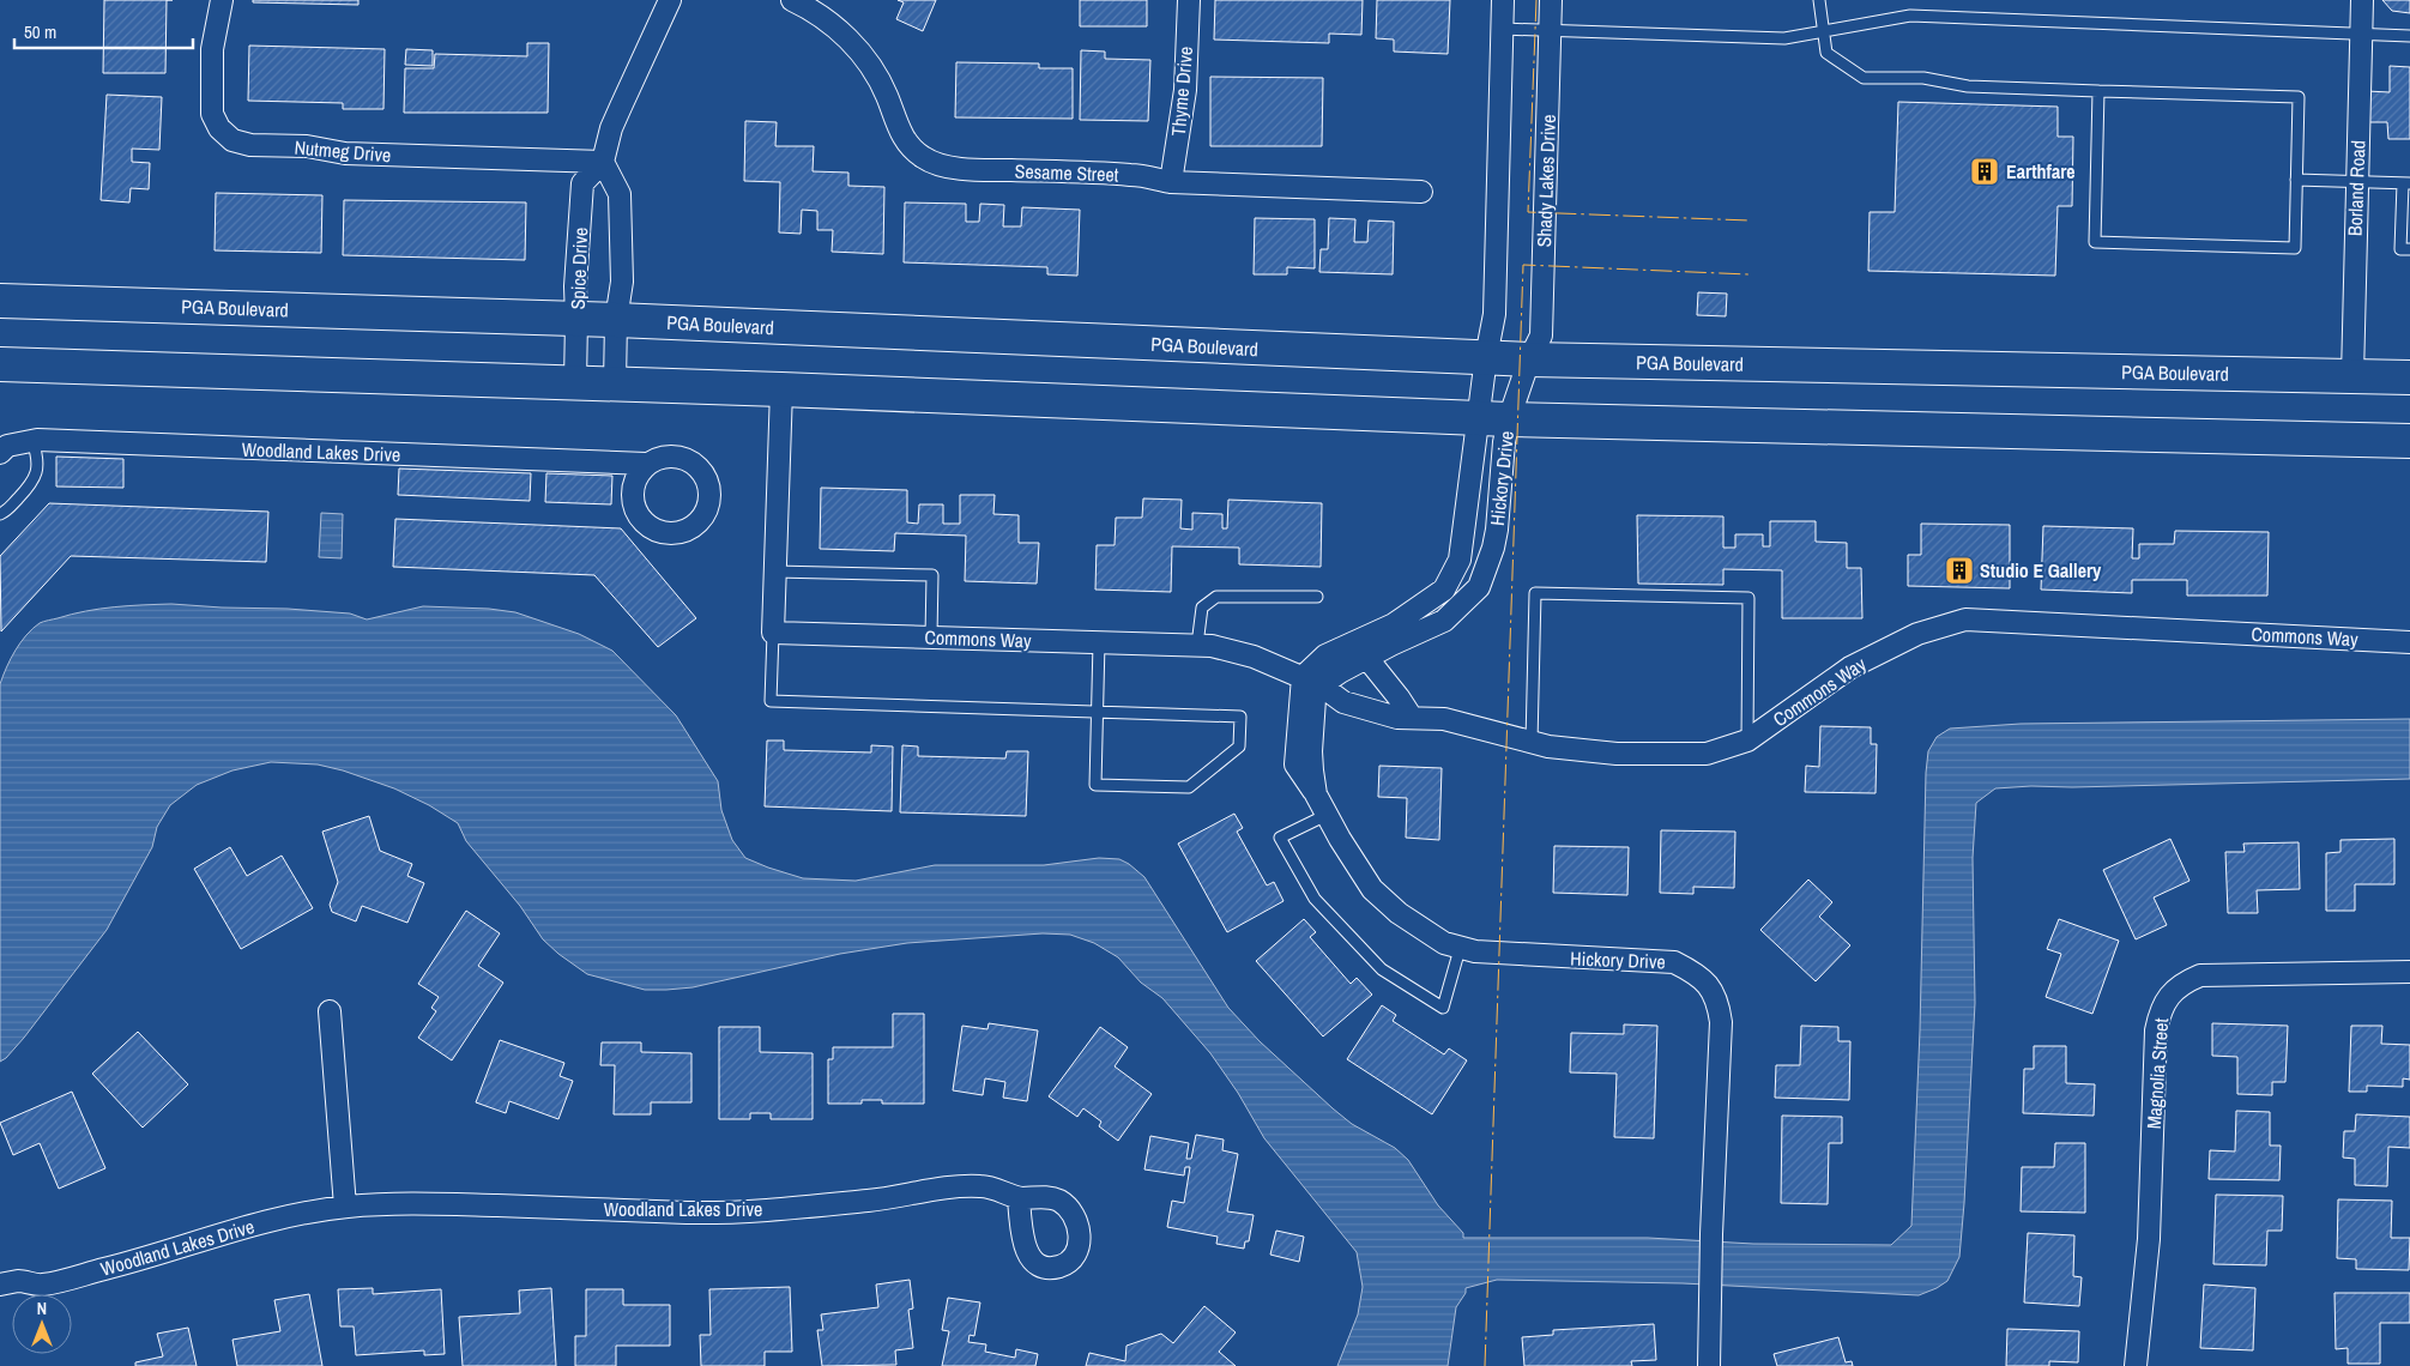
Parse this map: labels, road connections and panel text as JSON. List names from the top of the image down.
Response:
{
  "streets": {
    "main road": ["PGA Boulevard"],
    "street": [
      "Thyme Drive",
      "Nutmeg Drive",
      "Sesame Street",
      "Shady Lakes Drive",
      "Borland Road",
      "Spice Drive",
      "Woodland Lakes Drive",
      "Hickory Drive",
      "Commons Way",
      "Magnolia Street"
    ]
  },
  "crossings": [
    ["Thyme Drive", "Sesame Street"],
    ["Nutmeg Drive", "Spice Drive"],
    ["Shady Lakes Drive", "PGA Boulevard"],
    ["Shady Lakes Drive", "Hickory Drive"],
    ["Borland Road", "PGA Boulevard"],
    ["Spice Drive", "PGA Boulevard"],
    ["PGA Boulevard", "Hickory Drive"],
    ["Hickory Drive", "Commons Way"]
  ],
  "places": {
    "building": ["Earthfare", "Studio E Gallery"]
  },
  "scale_bar": "50 m",
  "north": "top"
}
